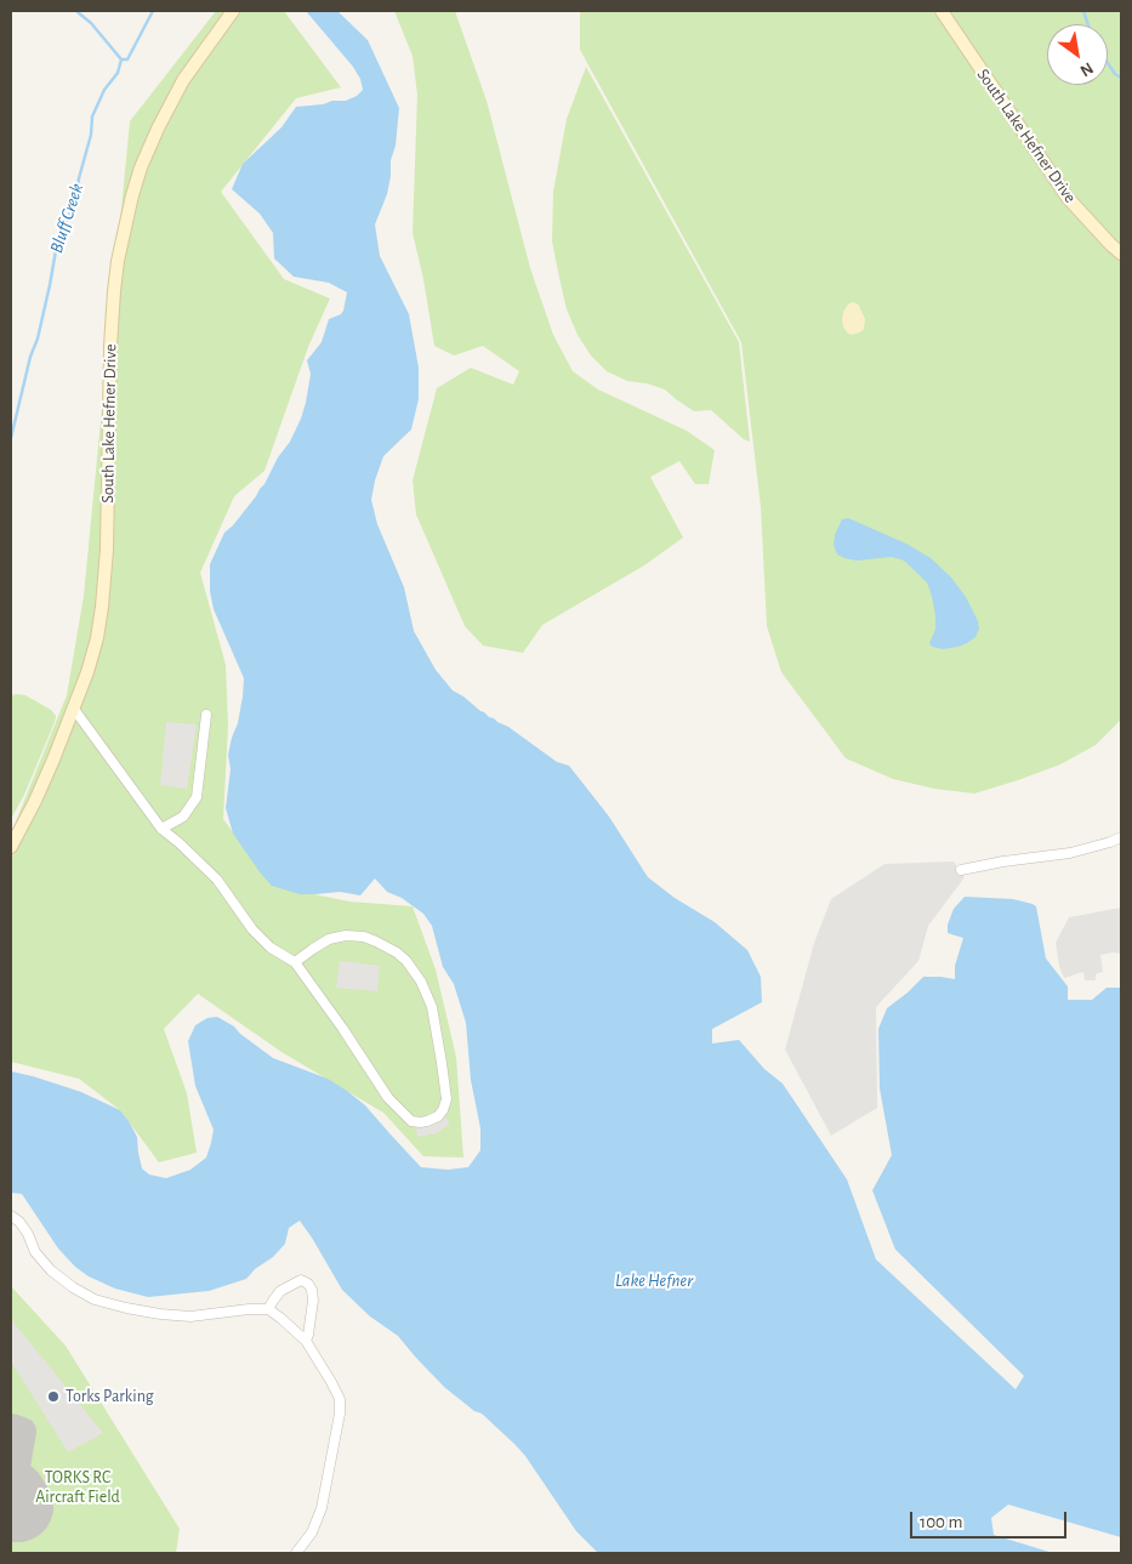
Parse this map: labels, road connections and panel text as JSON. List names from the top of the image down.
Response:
{
  "streets": {
    "street": ["South Lake Hefner Drive"]
  },
  "water": ["Bluff Creek", "Lake Hefner"],
  "parks": ["TORKS RC Aircraft Field"],
  "places": ["Torks Parking"],
  "scale_bar": "100 m",
  "north": "bottom right"
}
